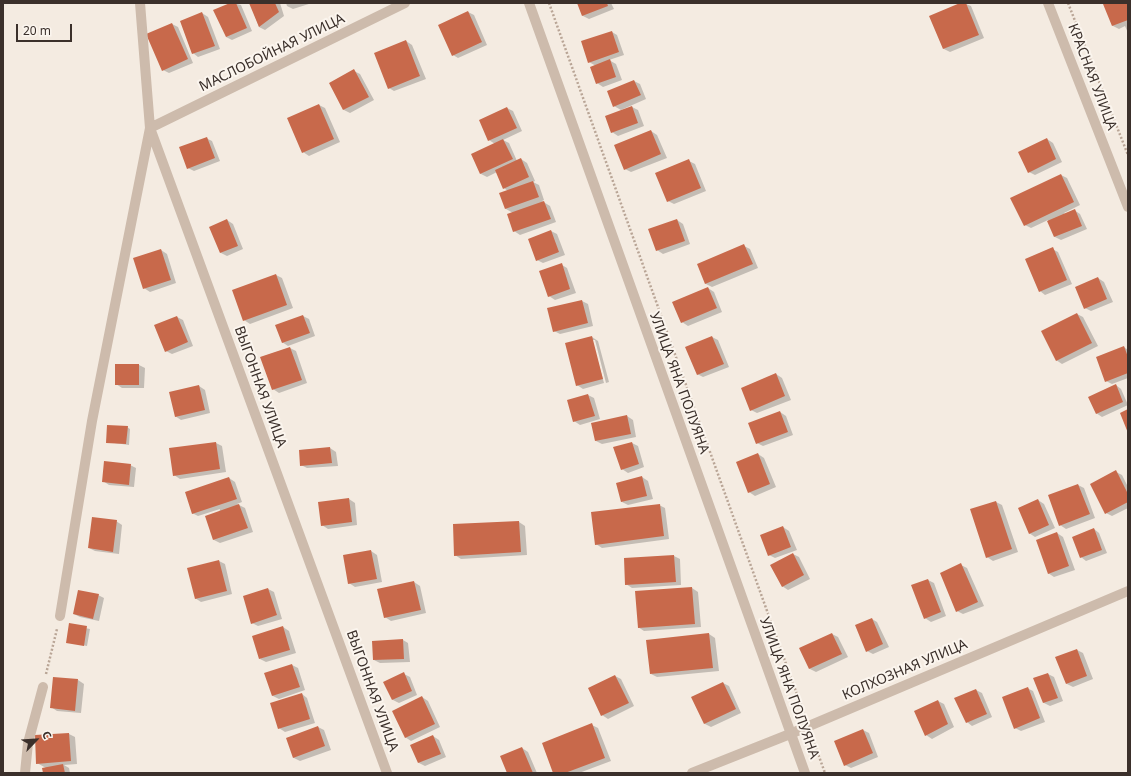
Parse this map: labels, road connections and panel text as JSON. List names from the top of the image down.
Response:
{
  "streets": {
    "street": [
      "МАСЛОБОЙНАЯ УЛИЦА",
      "КРАСНАЯ УЛИЦА",
      "УЛИЦА ЯНА ПОЛУЯНА",
      "ВЫГОННАЯ УЛИЦА",
      "КОЛХОЗНАЯ УЛИЦА"
    ]
  },
  "crossings": [
    ["МАСЛОБОЙНАЯ УЛИЦА", "ВЫГОННАЯ УЛИЦА"],
    ["УЛИЦА ЯНА ПОЛУЯНА", "КОЛХОЗНАЯ УЛИЦА"]
  ],
  "scale_bar": "20 m",
  "north": "top right"
}
